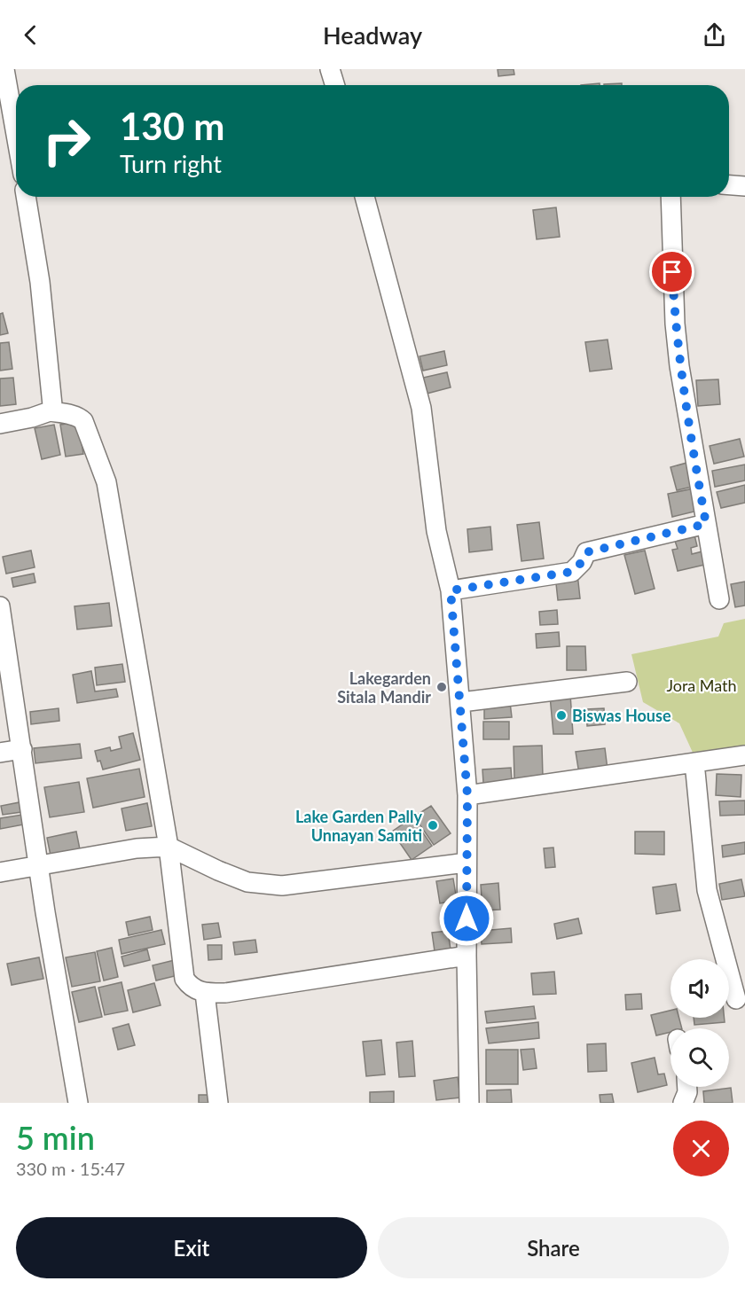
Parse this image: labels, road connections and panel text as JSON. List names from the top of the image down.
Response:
{
  "parks": ["Jora Math"],
  "places": ["Lakegarden Sitala Mandir", "Biswas House", "Lake Garden Pally Unnayan Samiti"],
  "page": {
    "header": "Headway",
    "turn": ["130 m", "Turn right"],
    "heading": ["5 min", "330 m · 15:47"],
    "buttons": ["Exit", "Share"]
  }
}
